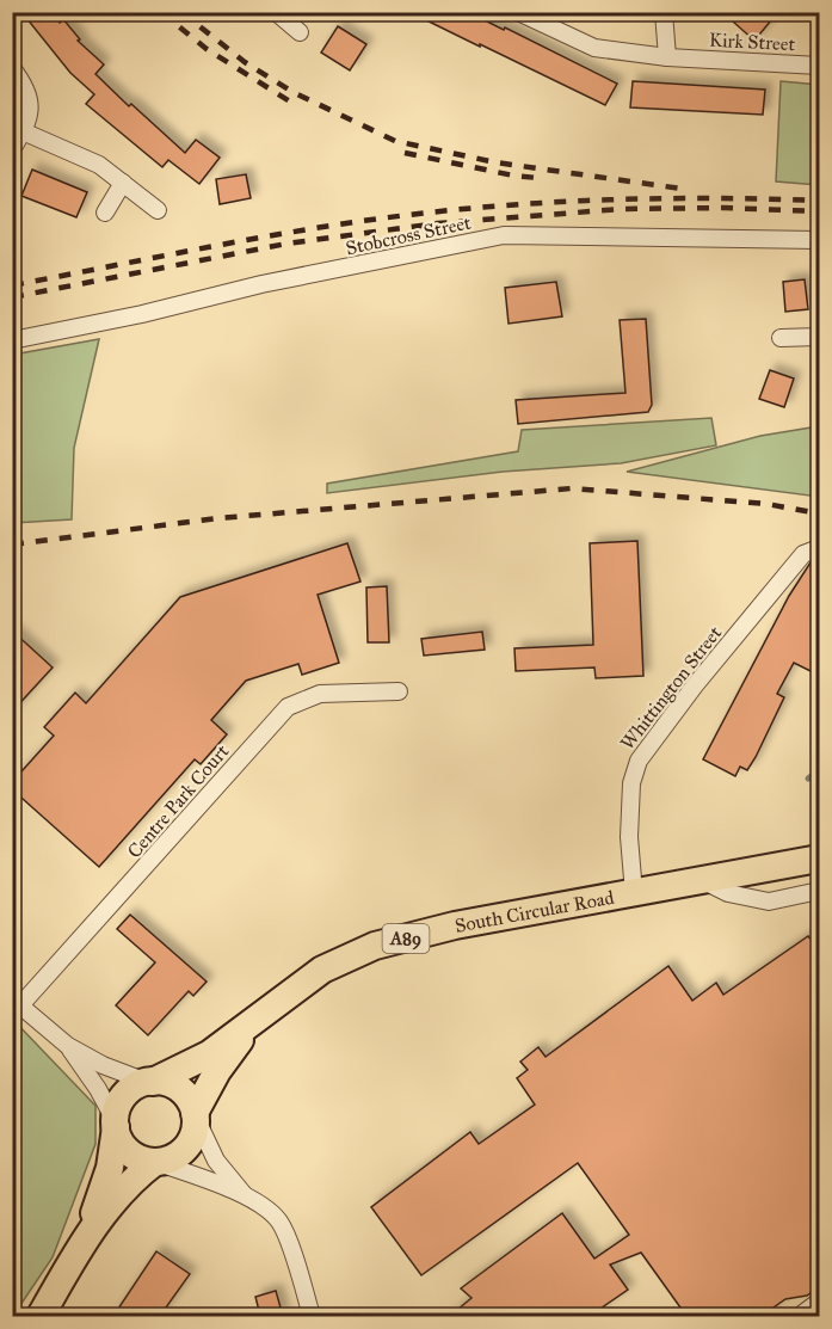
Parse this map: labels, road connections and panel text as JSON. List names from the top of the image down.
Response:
{
  "streets": {
    "main road": ["South Circular Road", "A89"],
    "street": [
      "Kirk Street",
      "Stobcross Street",
      "Whittington Street",
      "Centre Park Court"
    ]
  },
  "crossings": [
    ["Whittington Street", "South Circular Road"],
    ["Centre Park Court", "South Circular Road"],
    ["Centre Park Court", "A89"],
    ["South Circular Road", "A89"]
  ]
}
